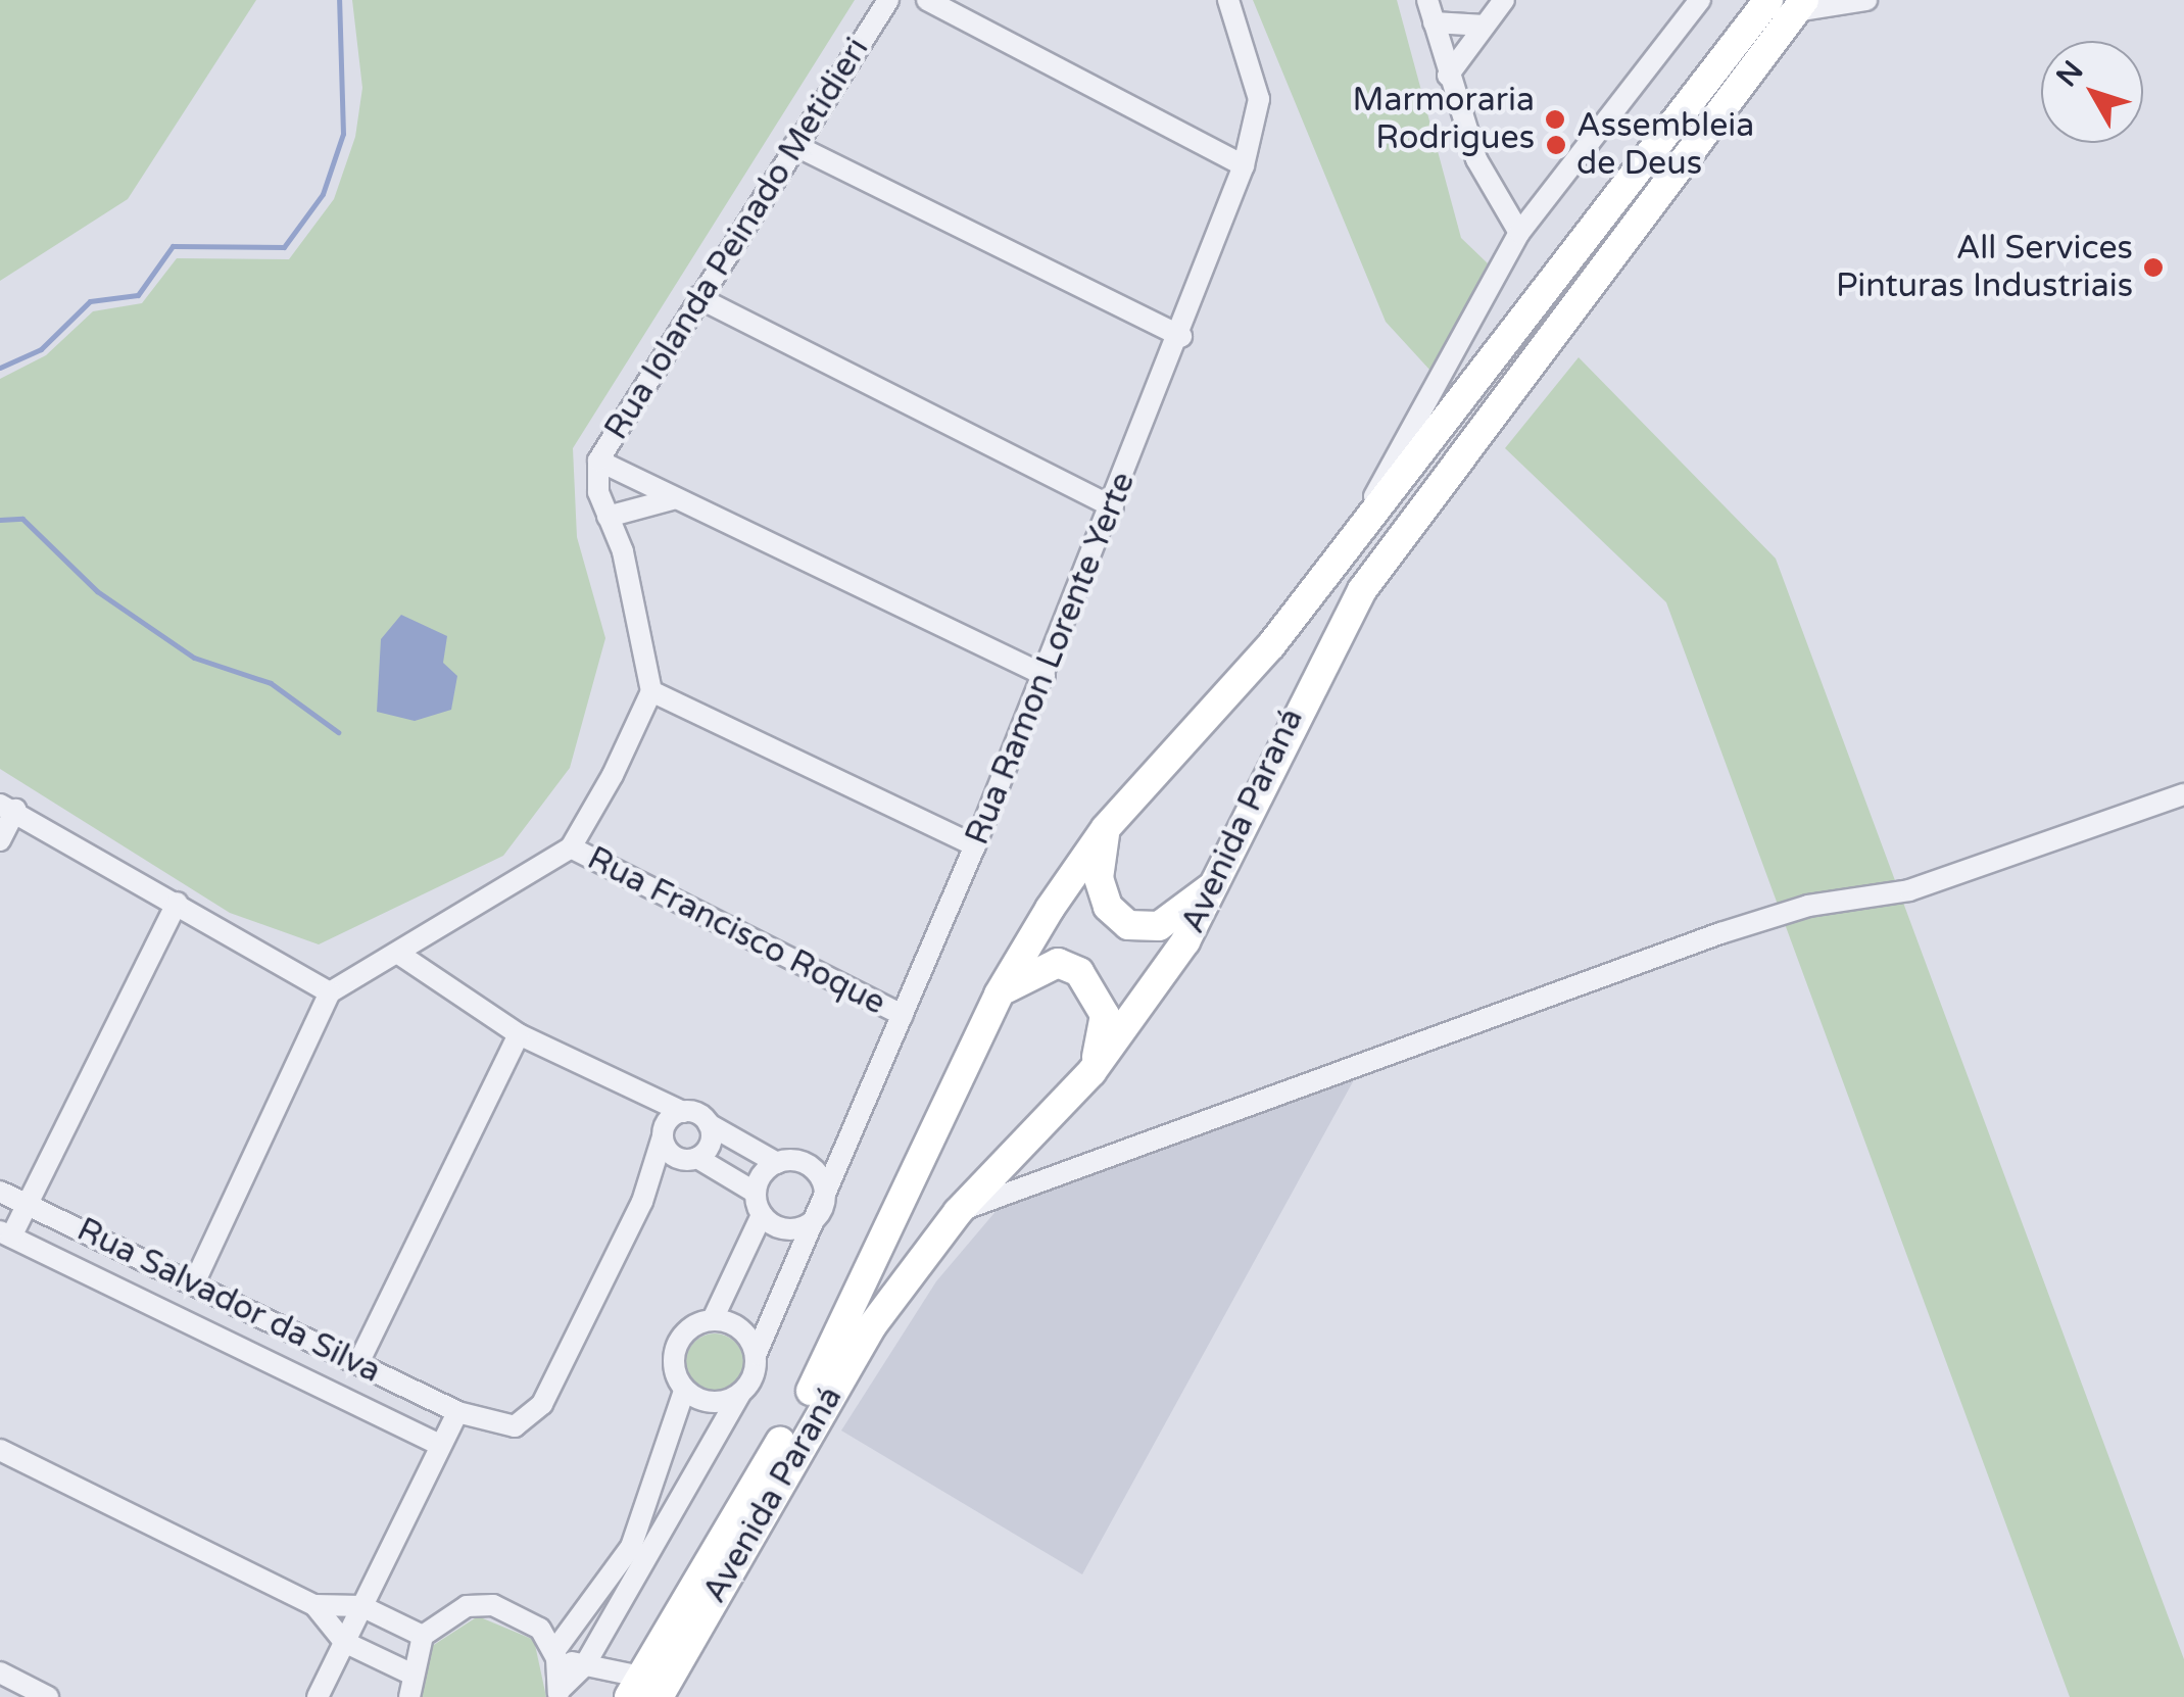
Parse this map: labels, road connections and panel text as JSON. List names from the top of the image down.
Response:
{
  "streets": {
    "main road": ["Avenida Paraná"],
    "street": [
      "Rua Iolanda Peinado Metidieri",
      "Rua Ramon Lorente Yerte",
      "Rua Francisco Roque",
      "Rua Salvador da Silva"
    ]
  },
  "crossings": [
    ["Rua Ramon Lorente Yerte", "Rua Francisco Roque"]
  ],
  "places": ["Marmoraria Rodrigues", "Assembleia de Deus", "All Services Pinturas Industriais"],
  "north": "top left"
}
